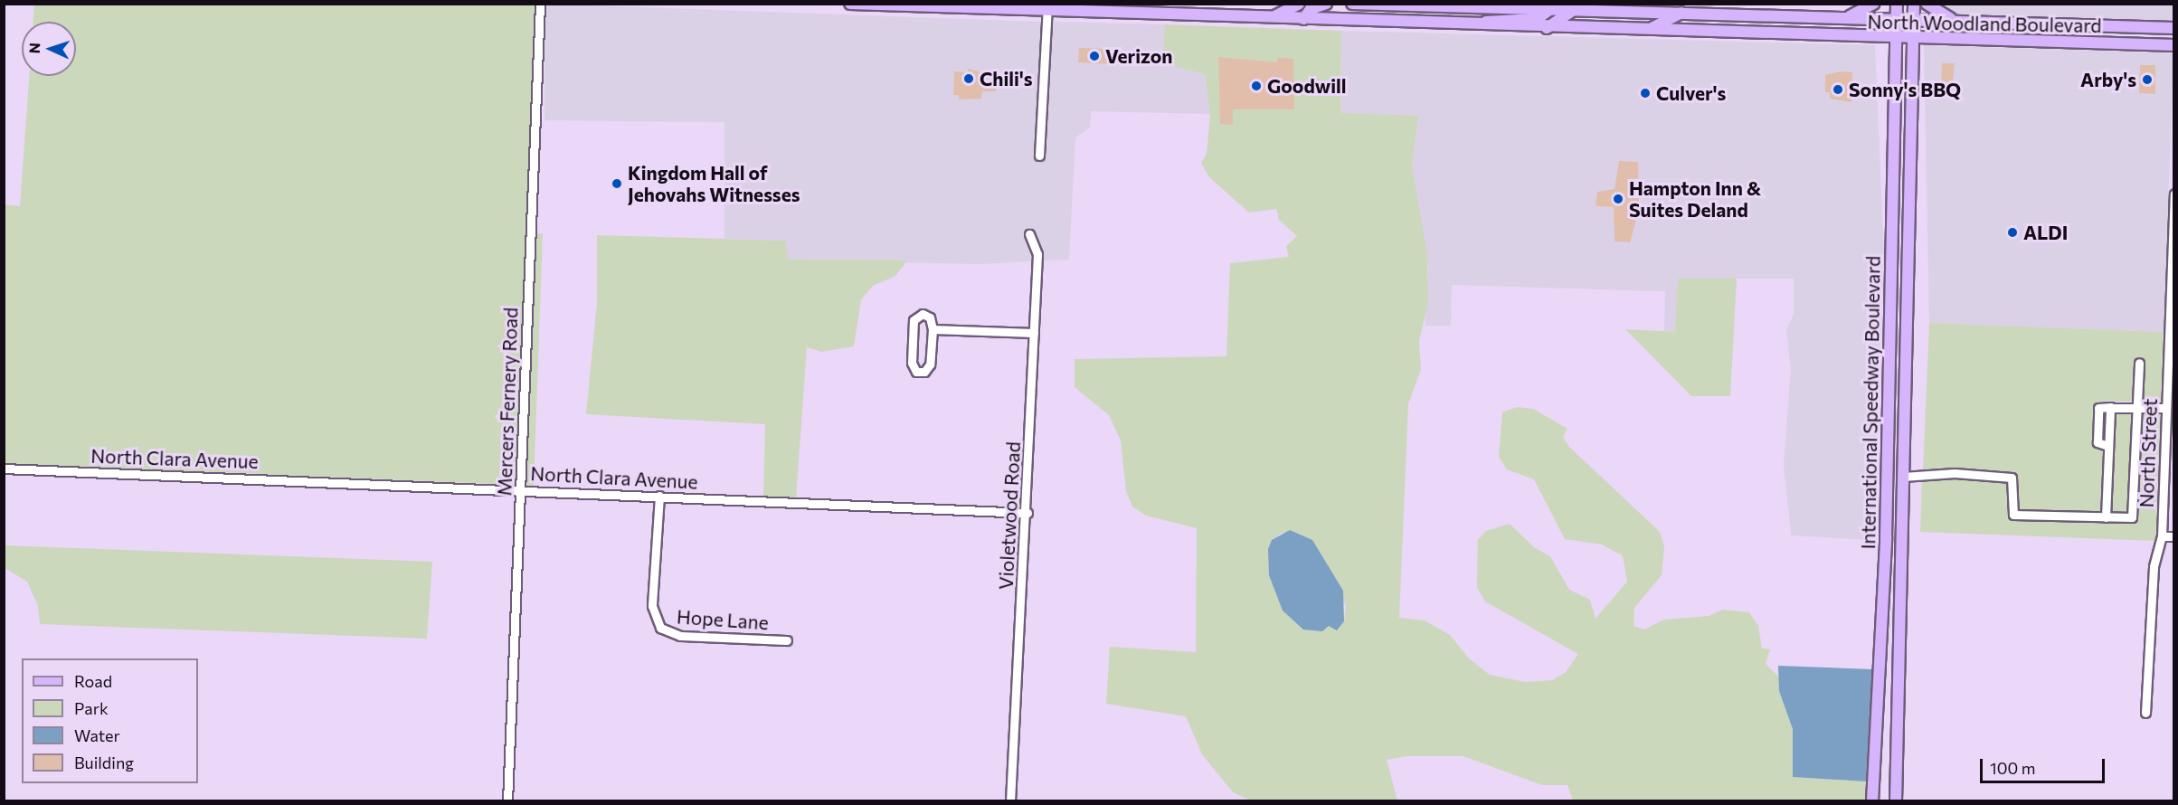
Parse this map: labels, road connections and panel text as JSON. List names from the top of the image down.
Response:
{
  "streets": {
    "main road": ["North Woodland Boulevard", "International Speedway Boulevard"],
    "street": [
      "Mercers Fernery Road",
      "North Street",
      "North Clara Avenue",
      "Violetwood Road",
      "Hope Lane"
    ]
  },
  "crossings": [
    ["North Woodland Boulevard", "International Speedway Boulevard"],
    ["Mercers Fernery Road", "North Clara Avenue"],
    ["North Clara Avenue", "Violetwood Road"],
    ["North Clara Avenue", "Hope Lane"]
  ],
  "places": [
    "Verizon",
    "Chili's",
    "Arby's",
    "Goodwill",
    "Sonny's BBQ",
    "Culver's",
    "Kingdom Hall of Jehovahs Witnesses",
    "Hampton Inn & Suites Deland",
    "ALDI"
  ],
  "legend": [
    "Road",
    "Park",
    "Water",
    "Building"
  ],
  "scale_bar": "100 m",
  "north": "left"
}
